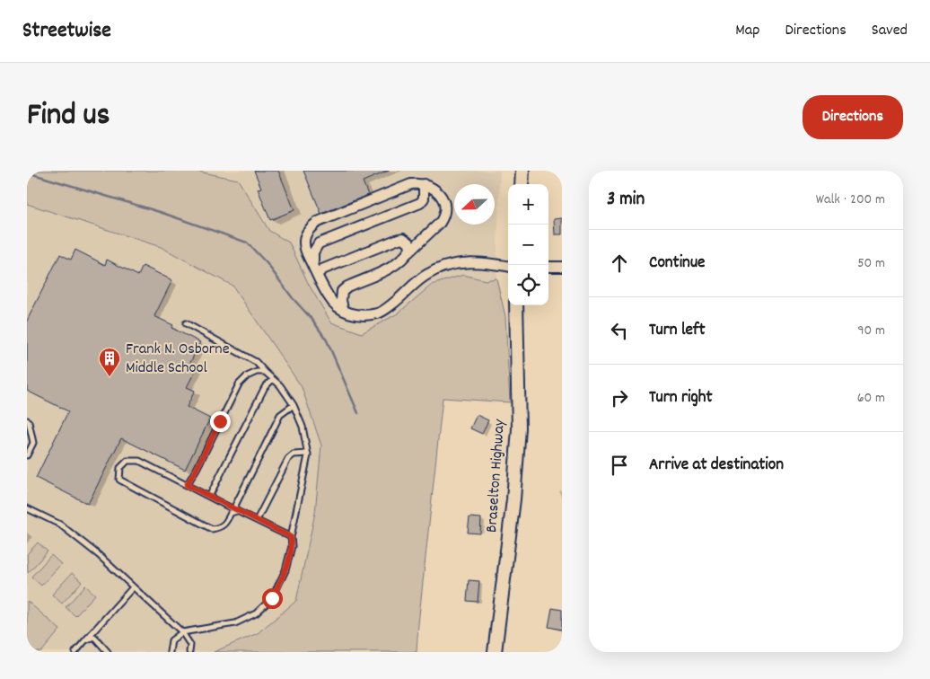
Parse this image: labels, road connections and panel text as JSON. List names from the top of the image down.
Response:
{
  "streets": {
    "main road": ["Braselton Highway"]
  },
  "places": {
    "building": ["Frank N. Osborne Middle School"]
  },
  "north": "left",
  "page": {
    "header": "Streetwise",
    "nav": ["Map", "Directions", "Saved"],
    "title": "Find us",
    "buttons": "Directions",
    "heading": ["3 min", "Walk · 200 m"],
    "map_buttons": ["+", "−"],
    "list": [
      ["Continue", "50 m"],
      ["Turn left", "90 m"],
      ["Turn right", "60 m"],
      "Arrive at destination"
    ]
  }
}
